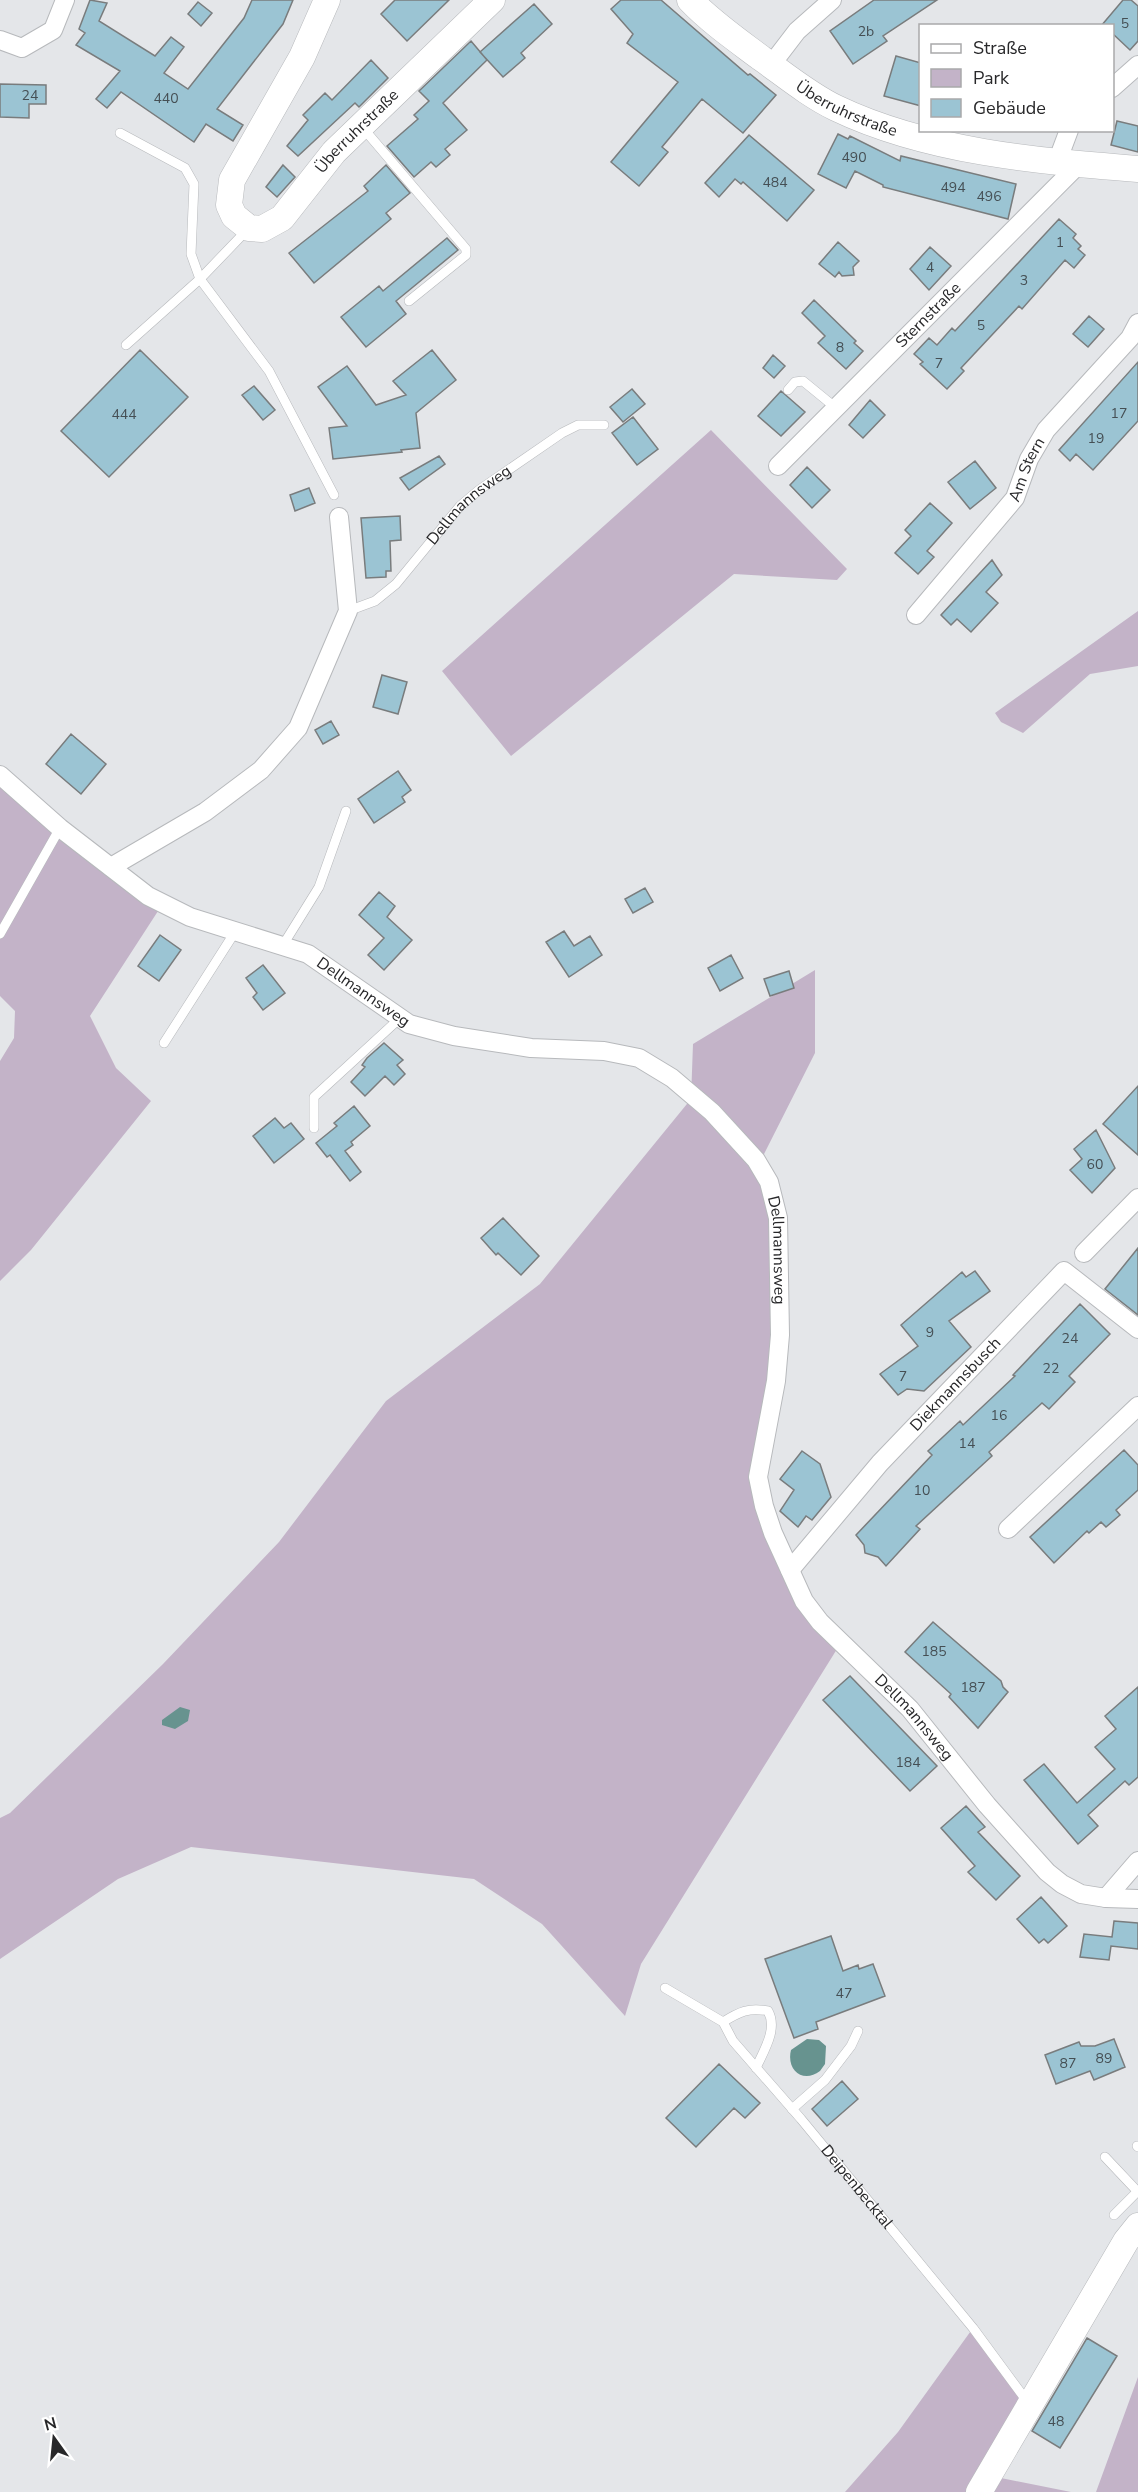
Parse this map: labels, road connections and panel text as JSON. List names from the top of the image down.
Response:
{
  "streets": {
    "main road": ["Überruhrstraße"],
    "street": [
      "Sternstraße",
      "Am Stern",
      "Dellmannsweg",
      "Diekmannsbusch"
    ],
    "lane": ["Deipenbecktal"]
  },
  "crossings": [
    ["Überruhrstraße", "Sternstraße"],
    ["Dellmannsweg", "Diekmannsbusch"]
  ],
  "house_numbers": [
    "5",
    "2b",
    "24",
    "440",
    "490",
    "484",
    "494",
    "496",
    "1",
    "4",
    "3",
    "5",
    "8",
    "7",
    "17",
    "444",
    "19",
    "60",
    "9",
    "24",
    "22",
    "7",
    "16",
    "14",
    "10",
    "185",
    "187",
    "184",
    "47",
    "89",
    "87",
    "48"
  ],
  "legend": ["Straße", "Park", "Gebäude"],
  "north": "top"
}
